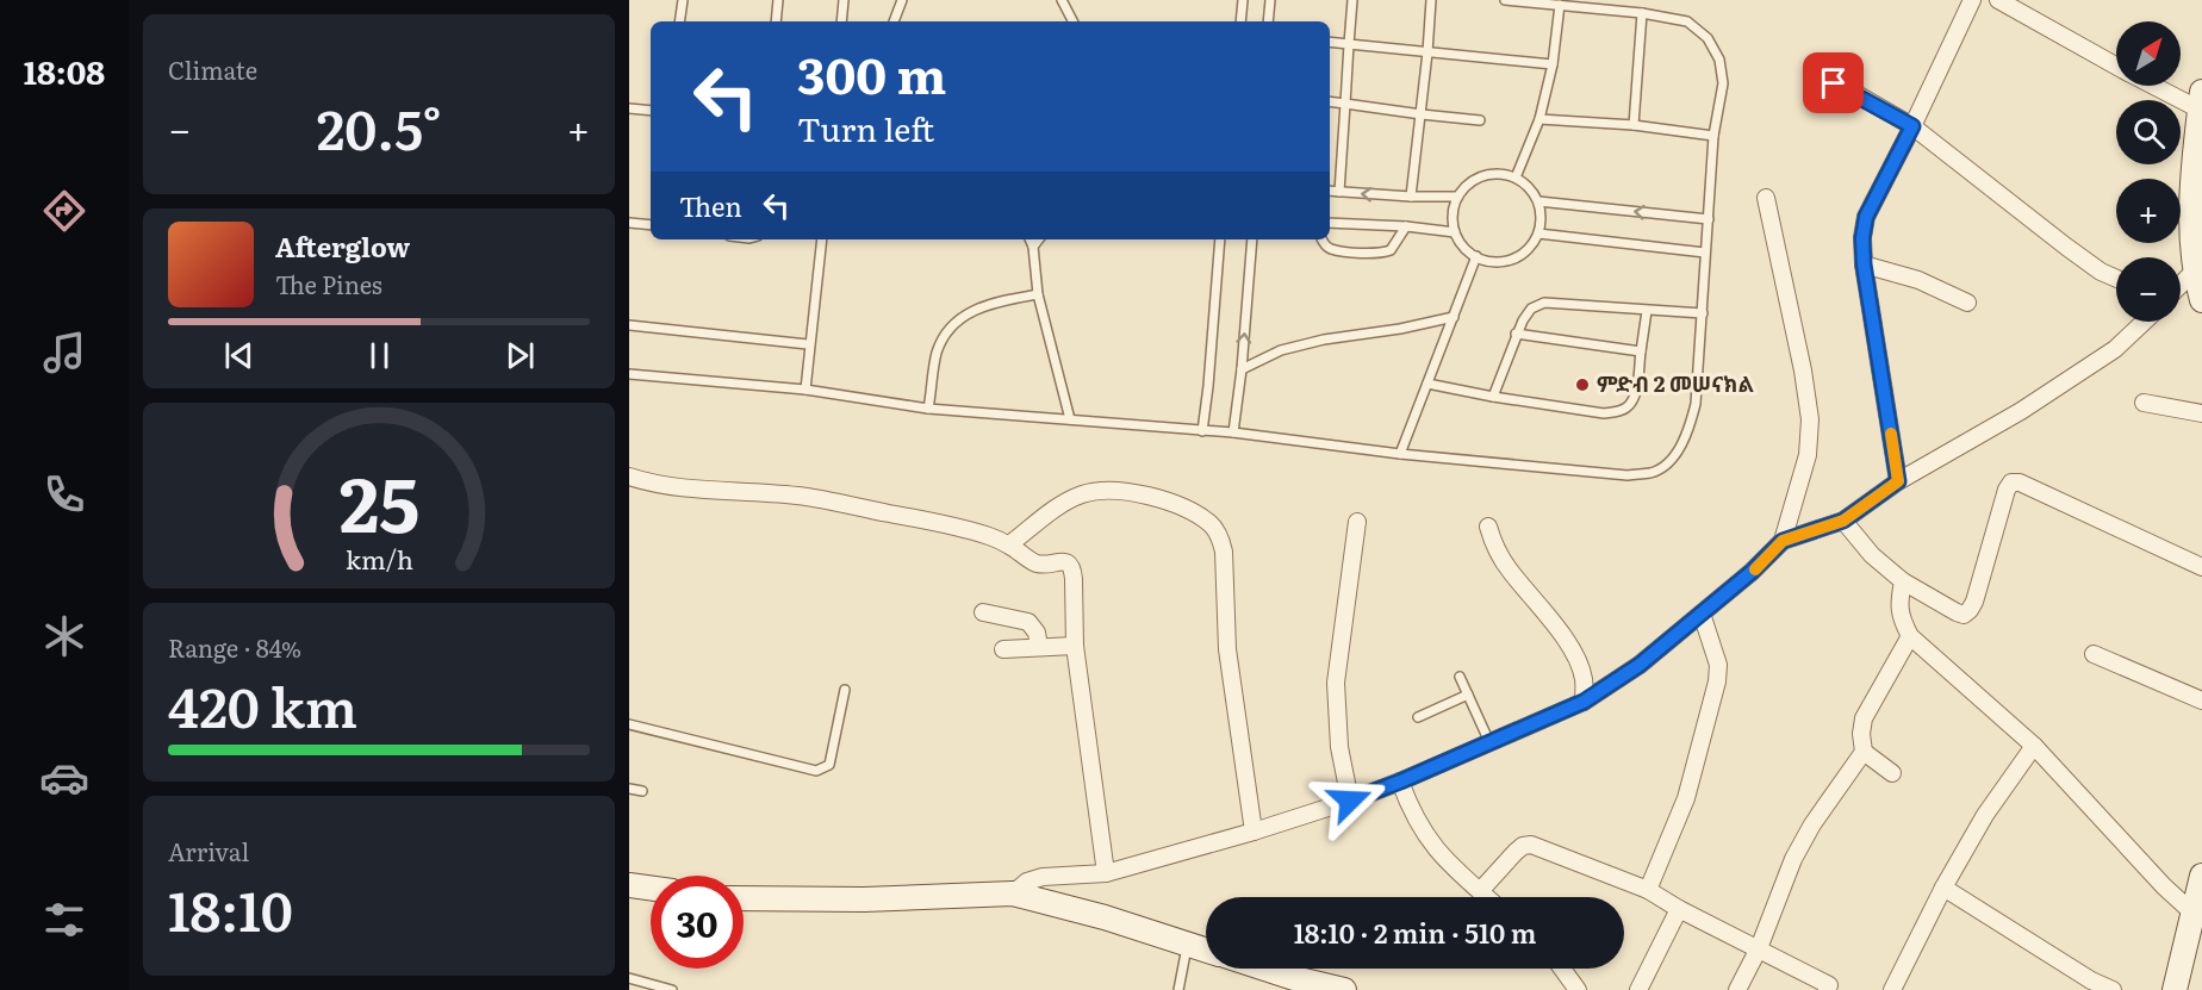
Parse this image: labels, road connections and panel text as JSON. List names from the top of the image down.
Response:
{
  "places": ["ምድብ 2 መሠናክል"],
  "north": "top right",
  "page": {
    "tabs": "18:08",
    "tile": [
      "Climate",
      ["Range · 84%", "420 km"],
      ["Arrival", "18:10"]
    ],
    "map_buttons": ["+", "−"],
    "turn": ["300 m", "Turn left"],
    "heat": ["−", "20.5°", "+"],
    "then": "Then",
    "song": ["Afterglow", "The Pines"],
    "limit": "30",
    "trip": "18:10 · 2 min · 510 m",
    "gauge": ["25", "km/h"]
  }
}
